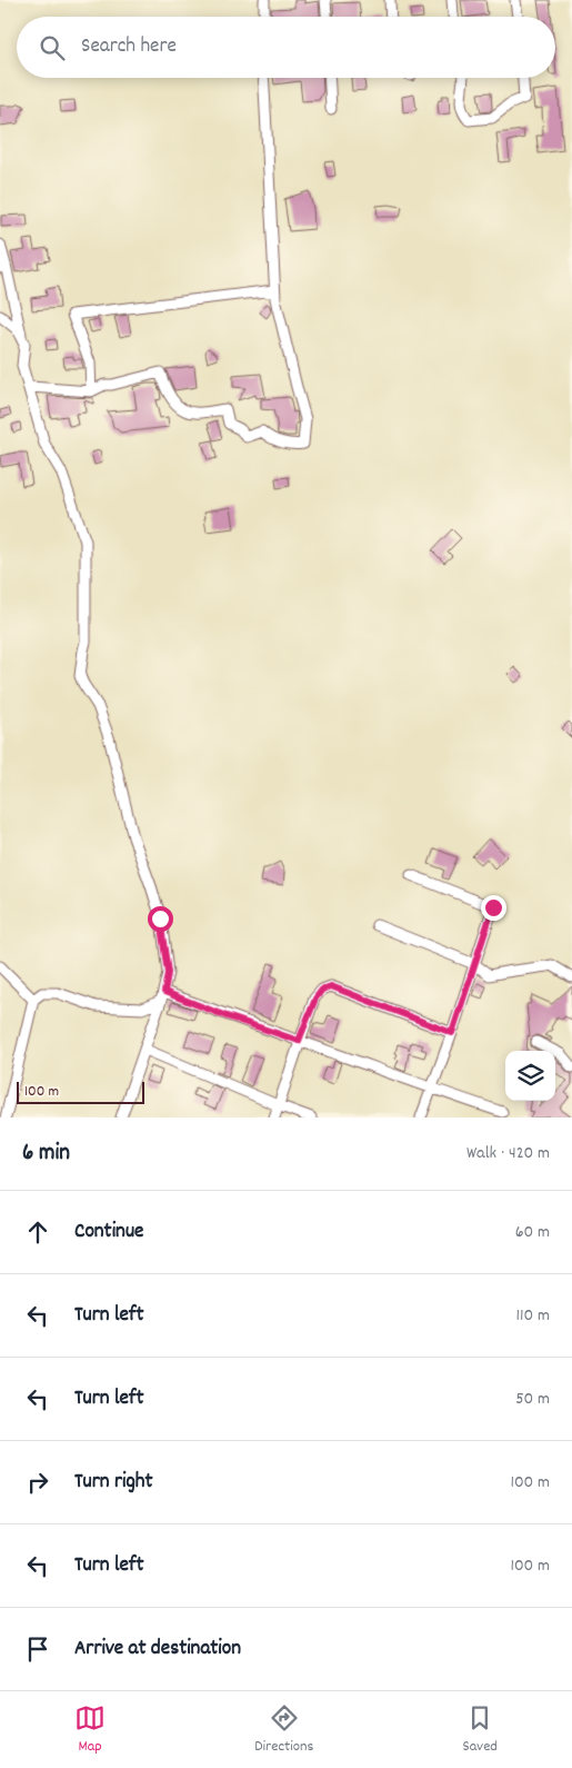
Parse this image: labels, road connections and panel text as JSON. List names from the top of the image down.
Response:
{
  "scale_bar": "100 m",
  "page": {
    "search": "Search here",
    "scale": "100 m",
    "heading": ["6 min", "Walk · 420 m"],
    "list": [
      ["Continue", "60 m"],
      ["Turn left", "110 m"],
      ["Turn left", "50 m"],
      ["Turn right", "100 m"],
      ["Turn left", "100 m"],
      "Arrive at destination"
    ],
    "nav": ["Map", "Directions", "Saved"]
  }
}
